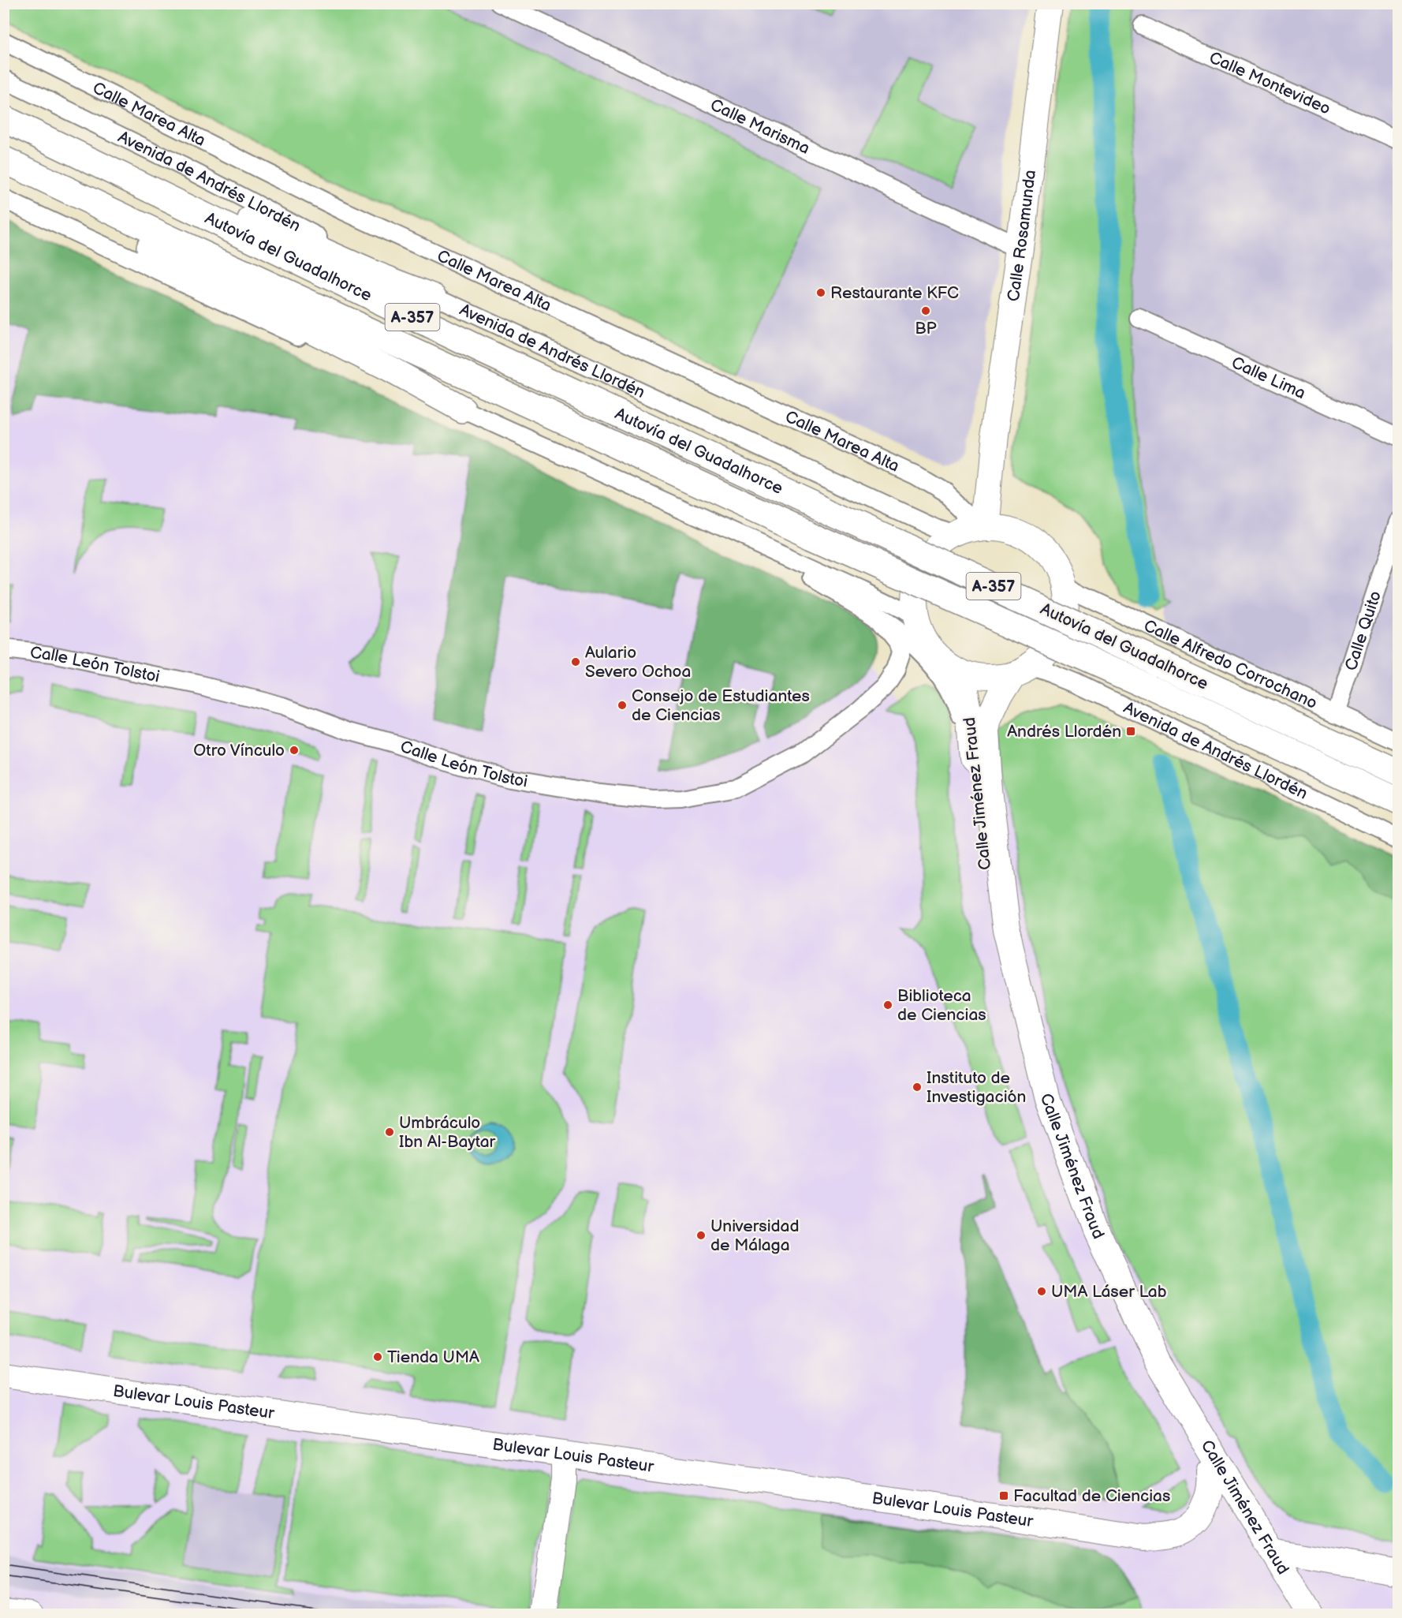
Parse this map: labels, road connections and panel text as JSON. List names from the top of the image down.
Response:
{
  "streets": {
    "highway": ["Autovía del Guadalhorce", "A-357"],
    "main road": ["Calle Rosamunda", "Calle Jiménez Fraud", "Bulevar Louis Pasteur"],
    "street": [
      "Calle Montevideo",
      "Calle Marea Alta",
      "Calle Marisma",
      "Avenida de Andrés Llordén",
      "Calle Lima",
      "Calle Quito",
      "Calle Alfredo Corrochano",
      "Calle León Tolstoi"
    ]
  },
  "crossings": [
    ["Calle Marea Alta", "Avenida de Andrés Llordén"],
    ["Calle Marea Alta", "Calle Rosamunda"],
    ["Calle Marea Alta", "Calle Alfredo Corrochano"],
    ["Calle Marea Alta", "Calle Jiménez Fraud"],
    ["Calle Marisma", "Calle Rosamunda"],
    ["Avenida de Andrés Llordén", "Calle Rosamunda"],
    ["Avenida de Andrés Llordén", "Calle Alfredo Corrochano"],
    ["Avenida de Andrés Llordén", "Calle Jiménez Fraud"],
    ["Calle Rosamunda", "Calle Alfredo Corrochano"],
    ["Calle Rosamunda", "Calle Jiménez Fraud"],
    ["Calle Quito", "Calle Alfredo Corrochano"],
    ["Calle Alfredo Corrochano", "Calle Jiménez Fraud"],
    ["Calle Jiménez Fraud", "Bulevar Louis Pasteur"]
  ],
  "places": {
    "other": [
      "Restaurante KFC",
      "BP",
      "Aulario Severo Ochoa",
      "Consejo de Estudiantes de Ciencias",
      "Otro Vínculo",
      "Biblioteca de Ciencias",
      "Instituto de Investigación",
      "Umbráculo Ibn Al-Baytar",
      "Universidad de Málaga",
      "UMA Láser Lab",
      "Tienda UMA"
    ],
    "transit": ["Andrés Llordén", "Facultad de Ciencias"]
  }
}
